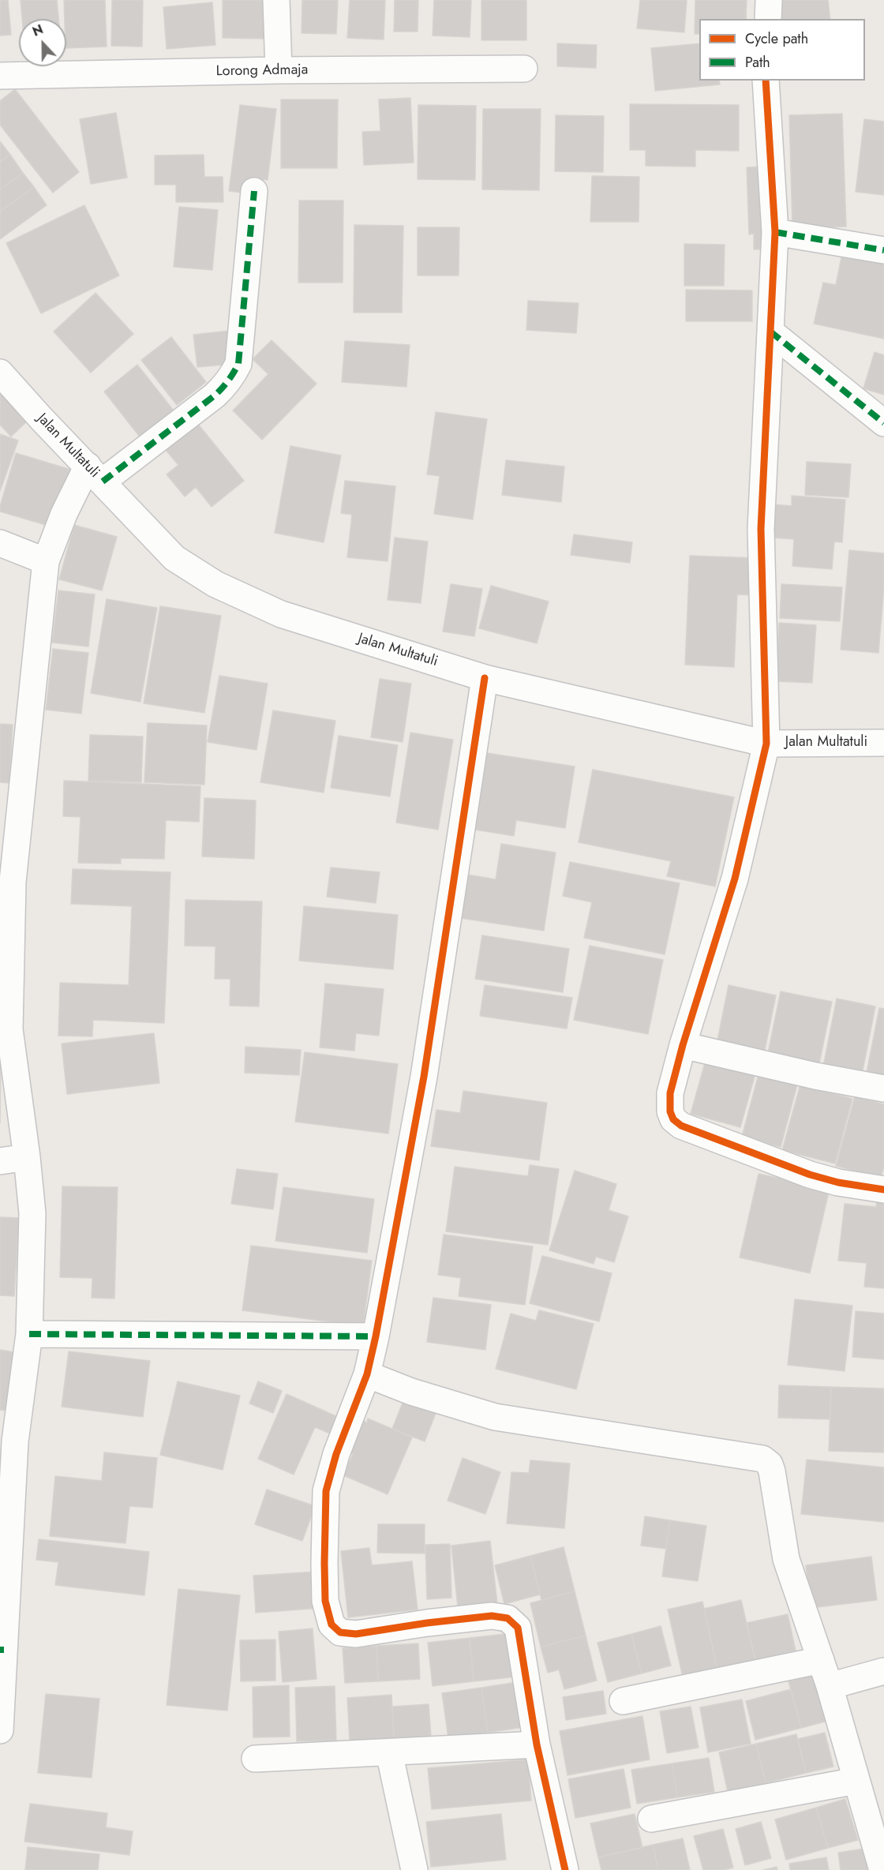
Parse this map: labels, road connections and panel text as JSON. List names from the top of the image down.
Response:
{
  "streets": {
    "street": ["Lorong Admaja", "Jalan Multatuli"]
  },
  "legend": ["Cycle path", "Path"],
  "north": "top"
}
